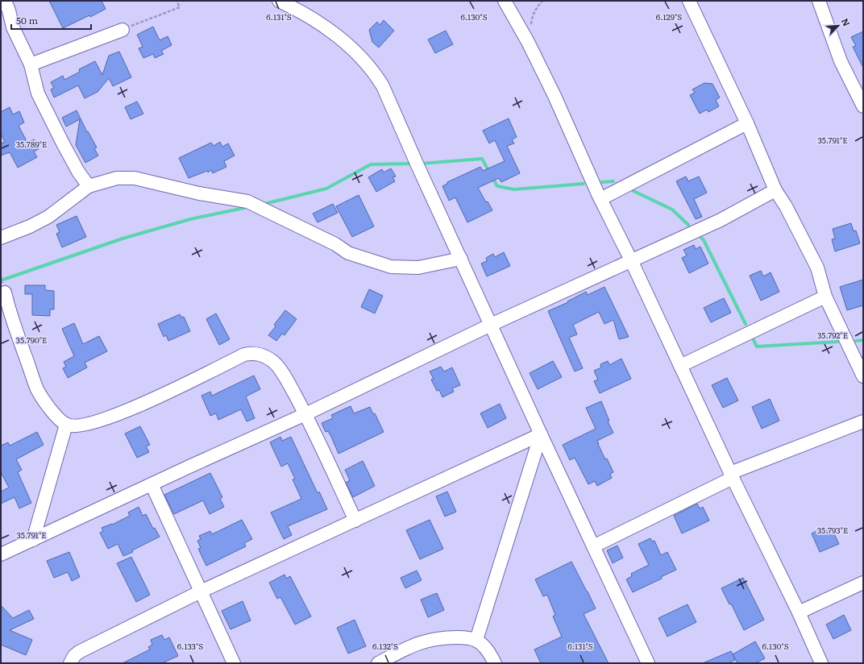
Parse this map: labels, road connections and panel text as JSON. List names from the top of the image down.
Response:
{
  "scale_bar": "50 m",
  "north": "top right",
  "coordinates": [
    "6.131°S",
    "6.130°S",
    "6.129°S",
    "35.791°E",
    "35.789°E",
    "35.792°E",
    "35.790°E",
    "35.793°E",
    "6.133°S",
    "6.132°S"
  ]
}
